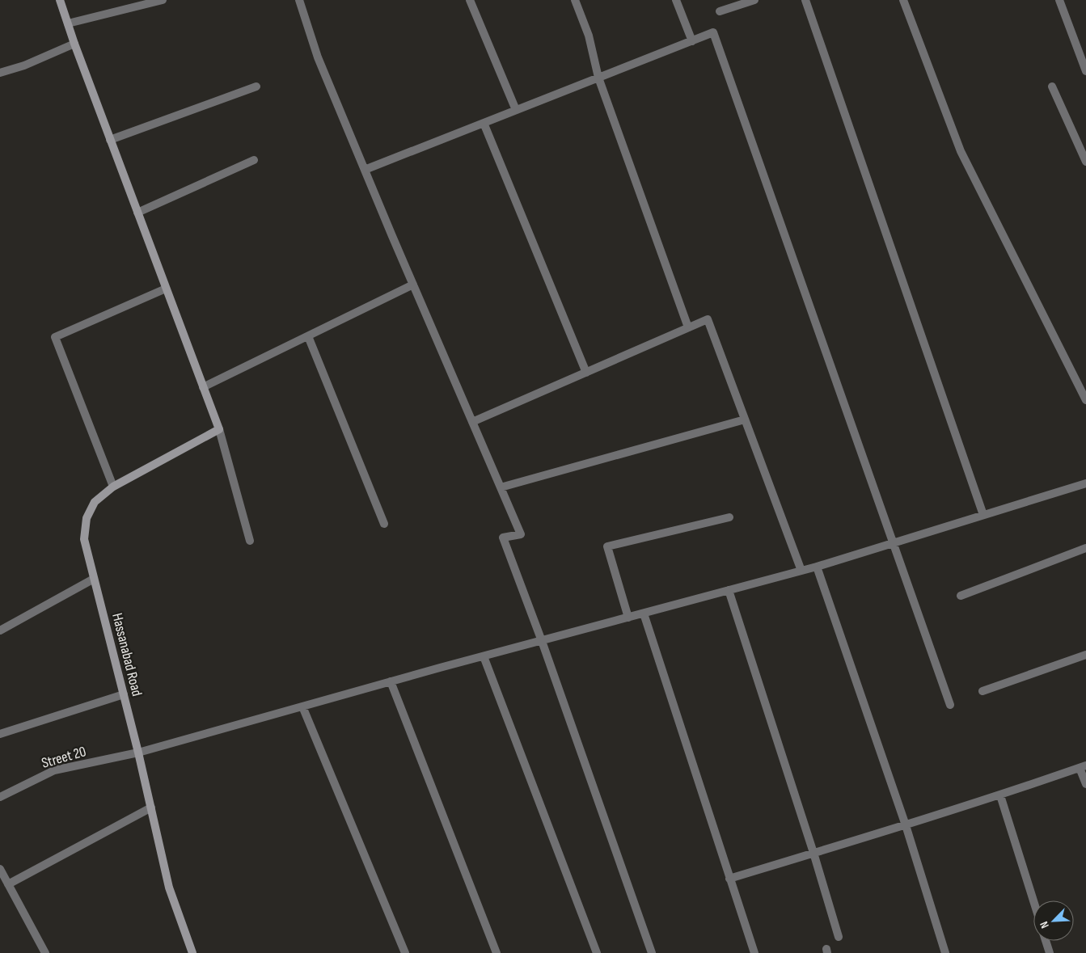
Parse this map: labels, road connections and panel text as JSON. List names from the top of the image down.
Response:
{
  "streets": {
    "street": ["Hassanabad Road", "Street 20"]
  },
  "crossings": [
    ["Hassanabad Road", "Street 20"]
  ],
  "north": "bottom left"
}
